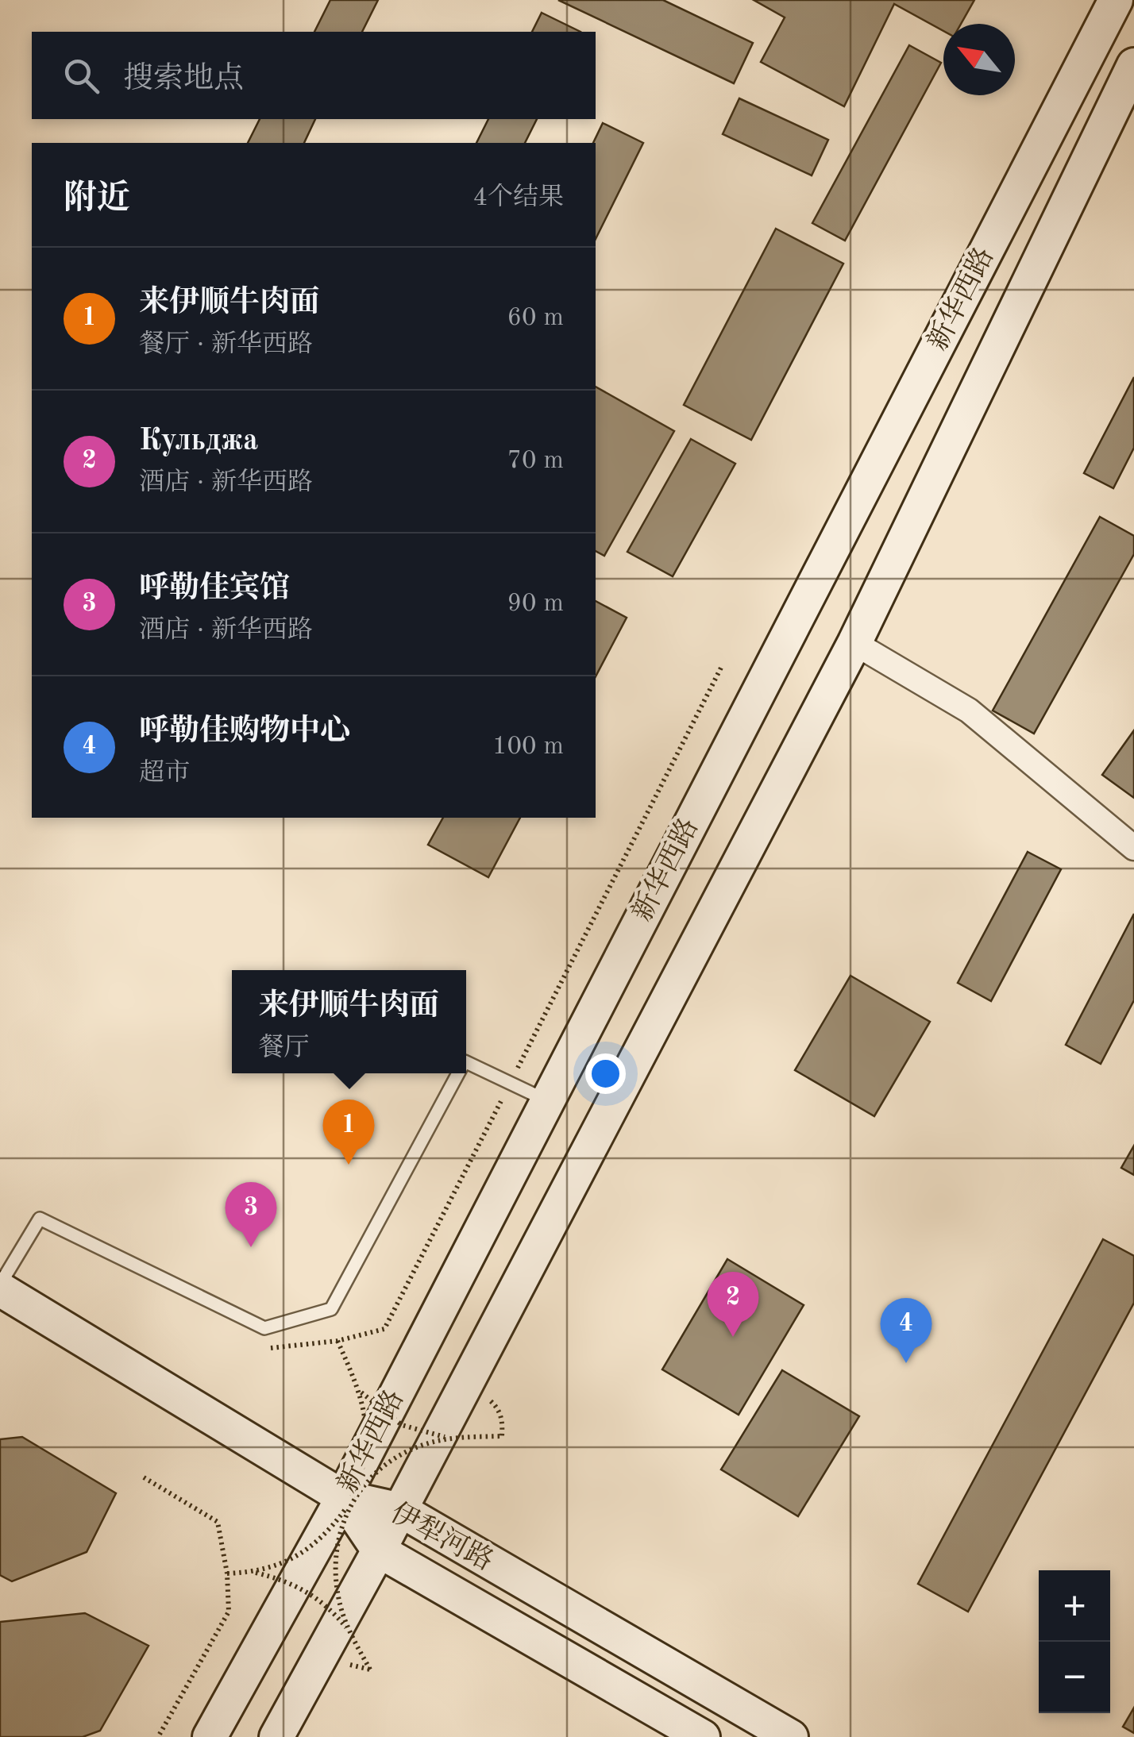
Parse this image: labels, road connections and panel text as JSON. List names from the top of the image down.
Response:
{
  "streets": {
    "main road": ["新华西路", "伊犁河路"]
  },
  "crossings": [
    ["新华西路", "伊犁河路"]
  ],
  "north": "top left",
  "page": {
    "search": "搜索地点",
    "heading": ["附近", "4个结果"],
    "list": [
      {
        "mark": "1",
        "name": "来伊顺牛肉面",
        "note": "餐厅 · 新华西路",
        "value": "60 m"
      },
      {
        "mark": "2",
        "name": "Кульджа",
        "note": "酒店 · 新华西路",
        "value": "70 m"
      },
      {
        "mark": "3",
        "name": "呼勒佳宾馆",
        "note": "酒店 · 新华西路",
        "value": "90 m"
      },
      {
        "mark": "4",
        "name": "呼勒佳购物中心",
        "note": "超市",
        "value": "100 m"
      }
    ],
    "popup": ["来伊顺牛肉面", "餐厅"],
    "pins": [
      "1",
      "3",
      "2",
      "4"
    ],
    "map_buttons": ["+", "−"]
  }
}
